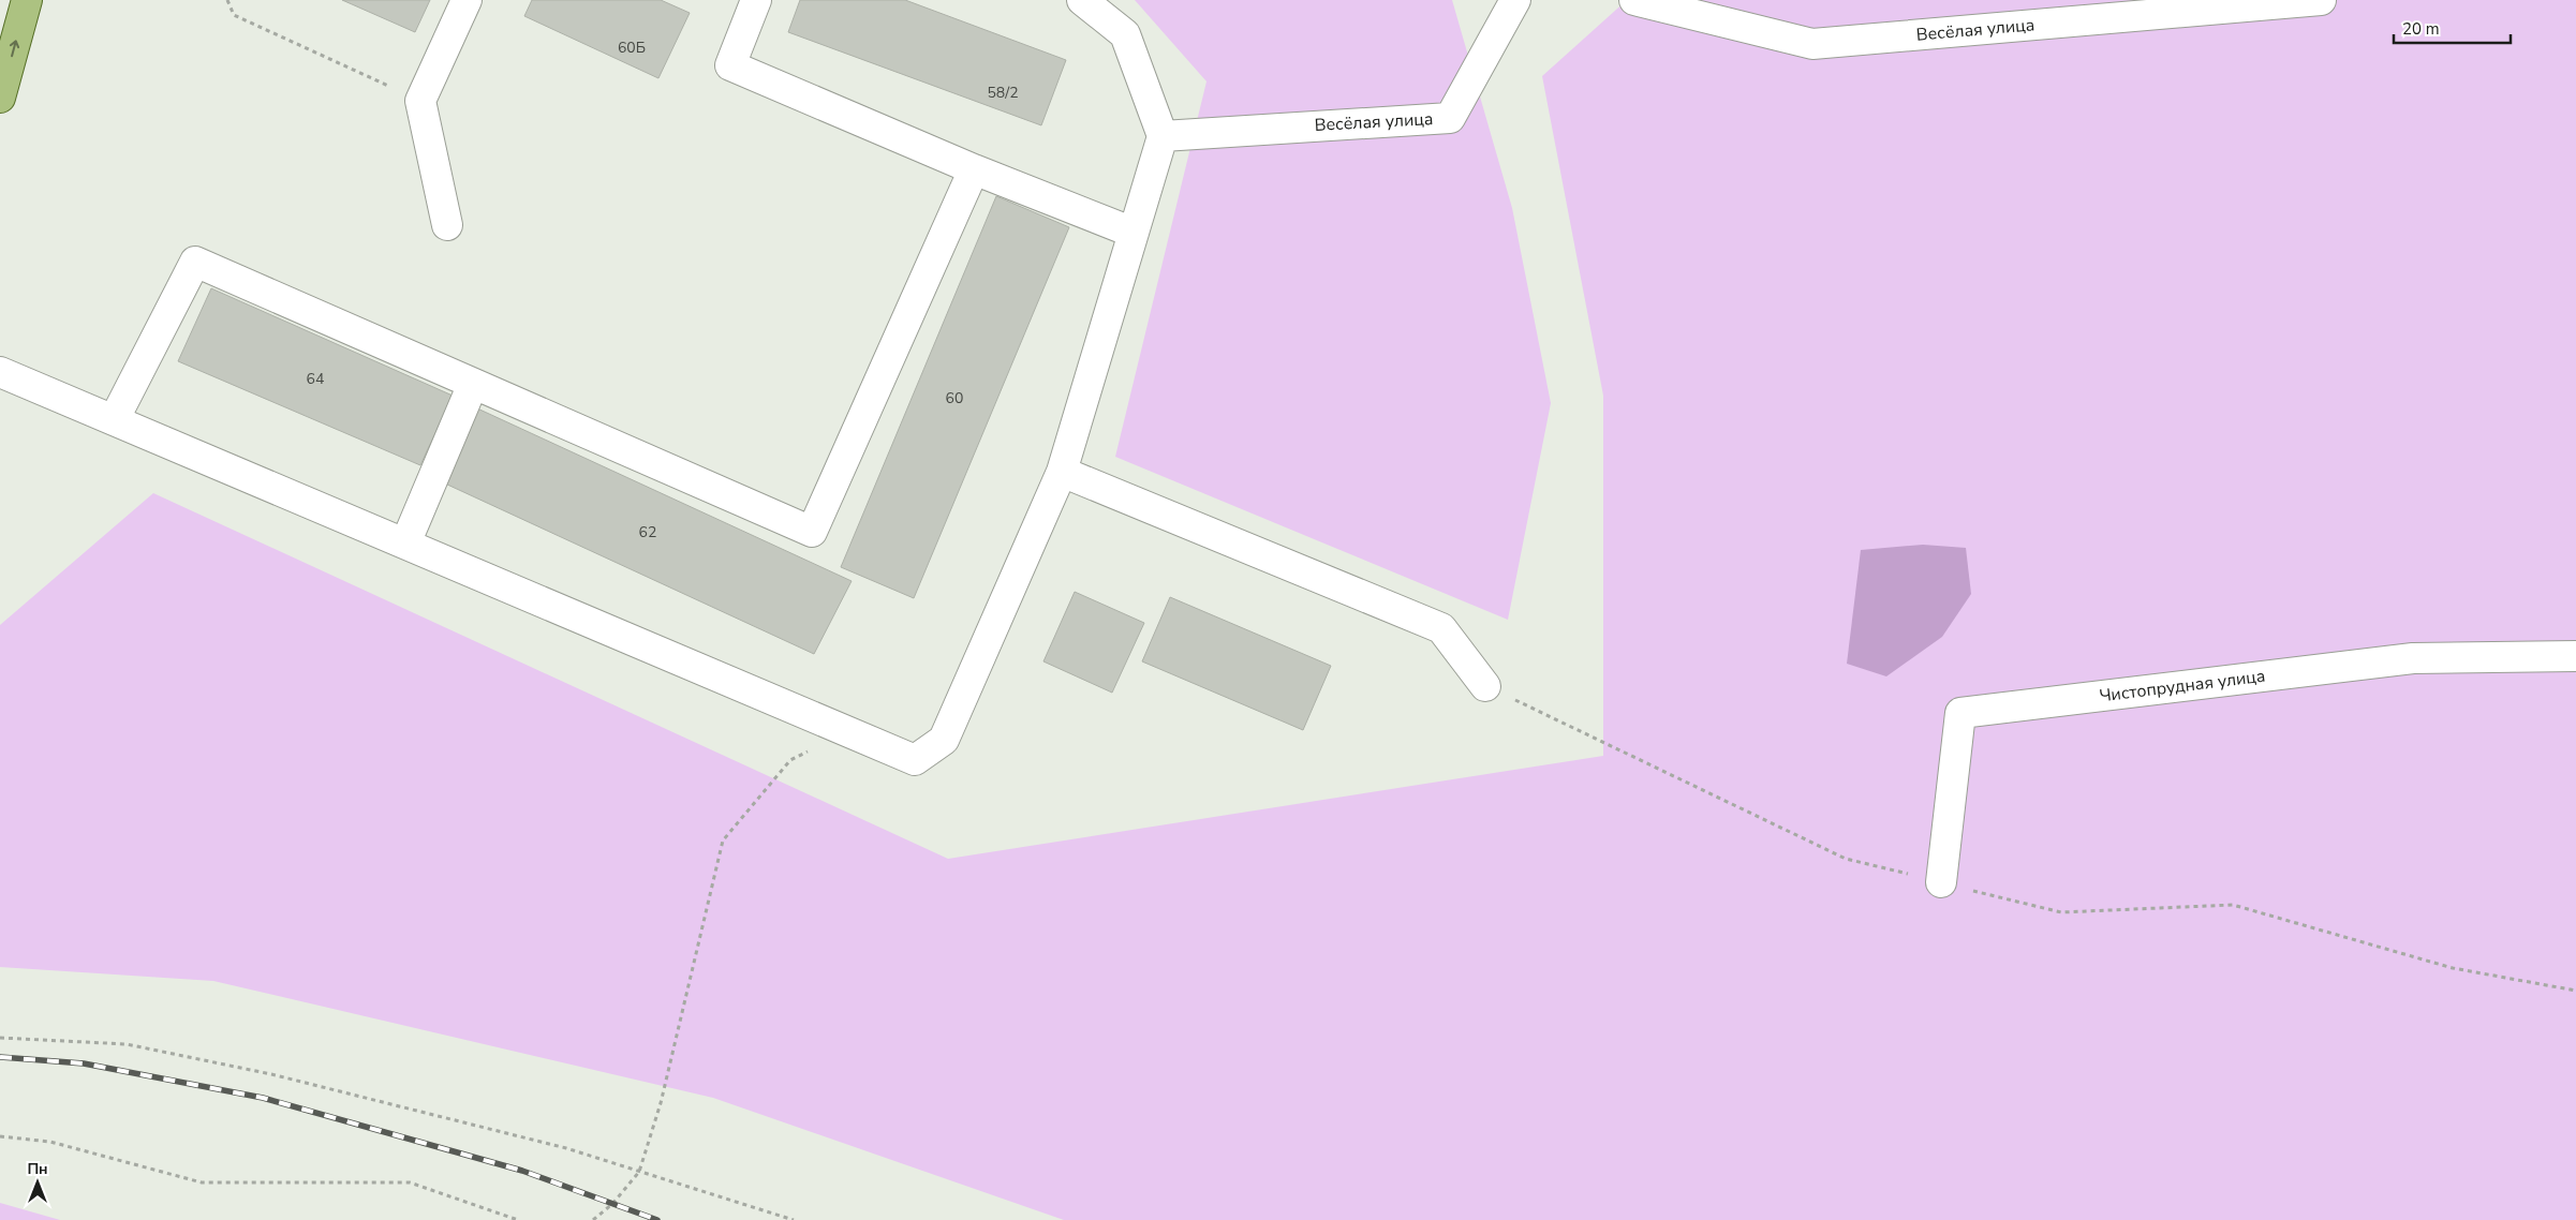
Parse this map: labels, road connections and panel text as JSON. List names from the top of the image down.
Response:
{
  "streets": {
    "street": ["Весёлая улица", "Чистопрудная улица"]
  },
  "house_numbers": [
    "60Б",
    "58/2",
    "64",
    "60",
    "62"
  ],
  "scale_bar": "20 m",
  "north": "top"
}
